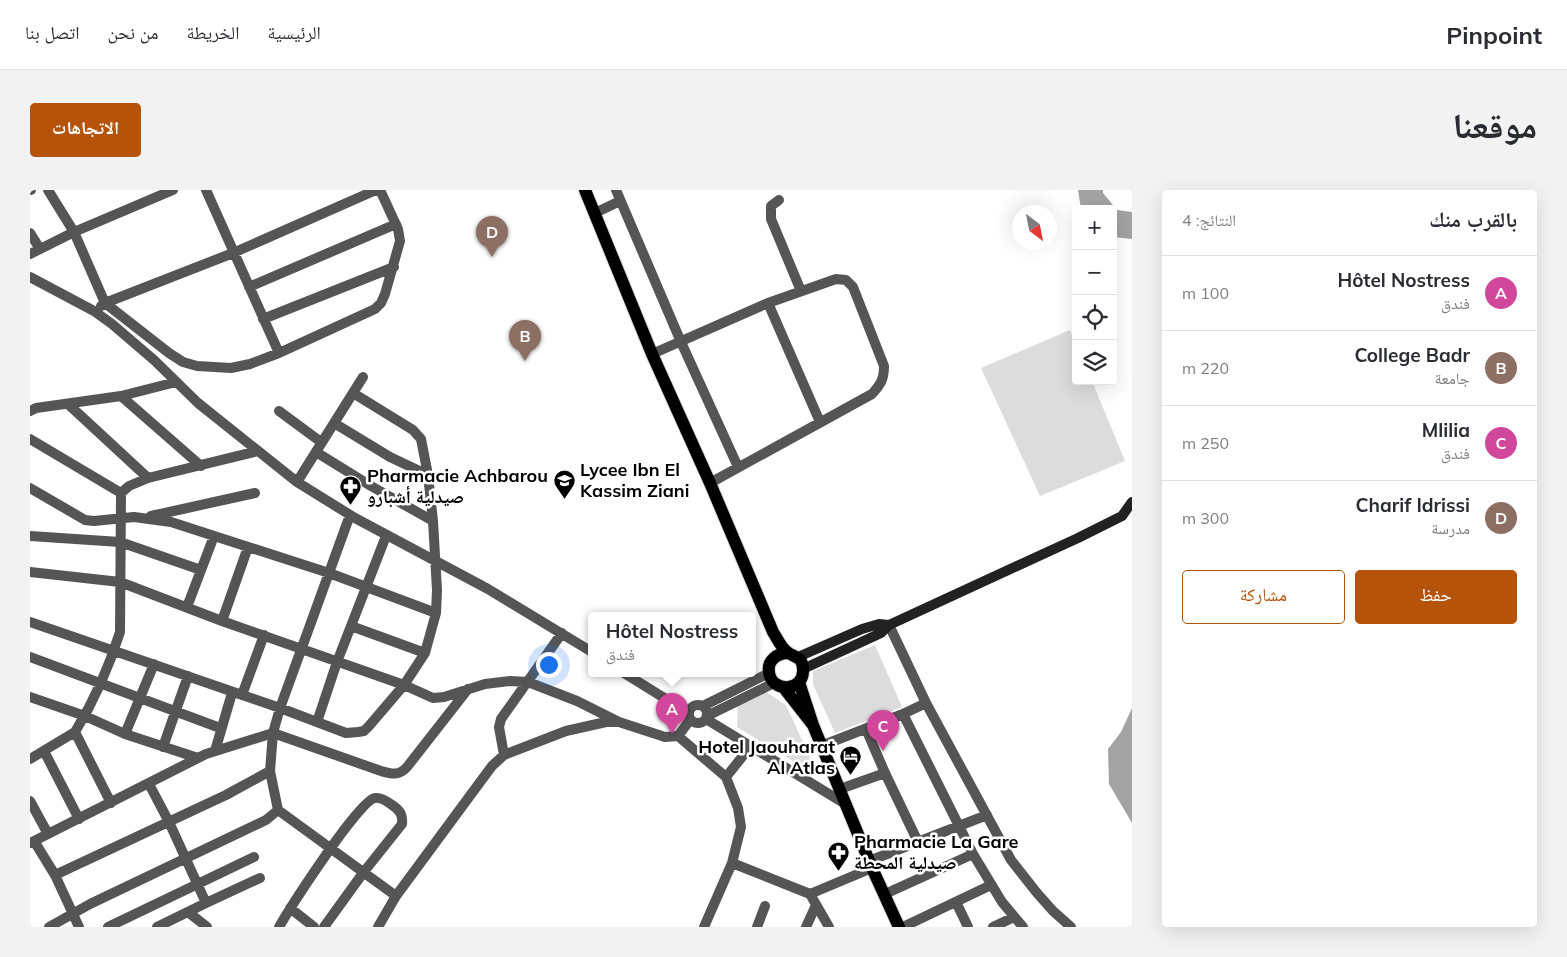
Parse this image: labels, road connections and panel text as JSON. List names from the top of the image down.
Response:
{
  "places": {
    "school or university": ["Lycee Ibn El Kassim Ziani"],
    "pharmacy": ["Pharmacie Achbarou صيدلية أشبارو", "Pharmacie La Gare صيدلية المحطة"],
    "hotel": ["Hotel Jaouharat Al Atlas"]
  },
  "north": "bottom right",
  "page": {
    "header": "Pinpoint",
    "nav": [
      "الرئيسية",
      "الخريطة",
      "من نحن",
      "اتصل بنا"
    ],
    "title": "موقعنا",
    "buttons": [
      "الاتجاهات",
      ["حفظ", "مشاركة"]
    ],
    "heading": ["بالقرب منك", "النتائج: 4"],
    "map_buttons": ["+", "−"],
    "pins": [
      "D",
      "B",
      "A",
      "C"
    ],
    "list": [
      {
        "mark": "A",
        "name": "Hôtel Nostress",
        "note": "فندق",
        "value": "100 m"
      },
      {
        "mark": "B",
        "name": "College Badr",
        "note": "جامعة",
        "value": "220 m"
      },
      {
        "mark": "C",
        "name": "Mlilia",
        "note": "فندق",
        "value": "250 m"
      },
      {
        "mark": "D",
        "name": "Charif Idrissi",
        "note": "مدرسة",
        "value": "300 m"
      }
    ],
    "popup": ["Hôtel Nostress", "فندق"]
  }
}
